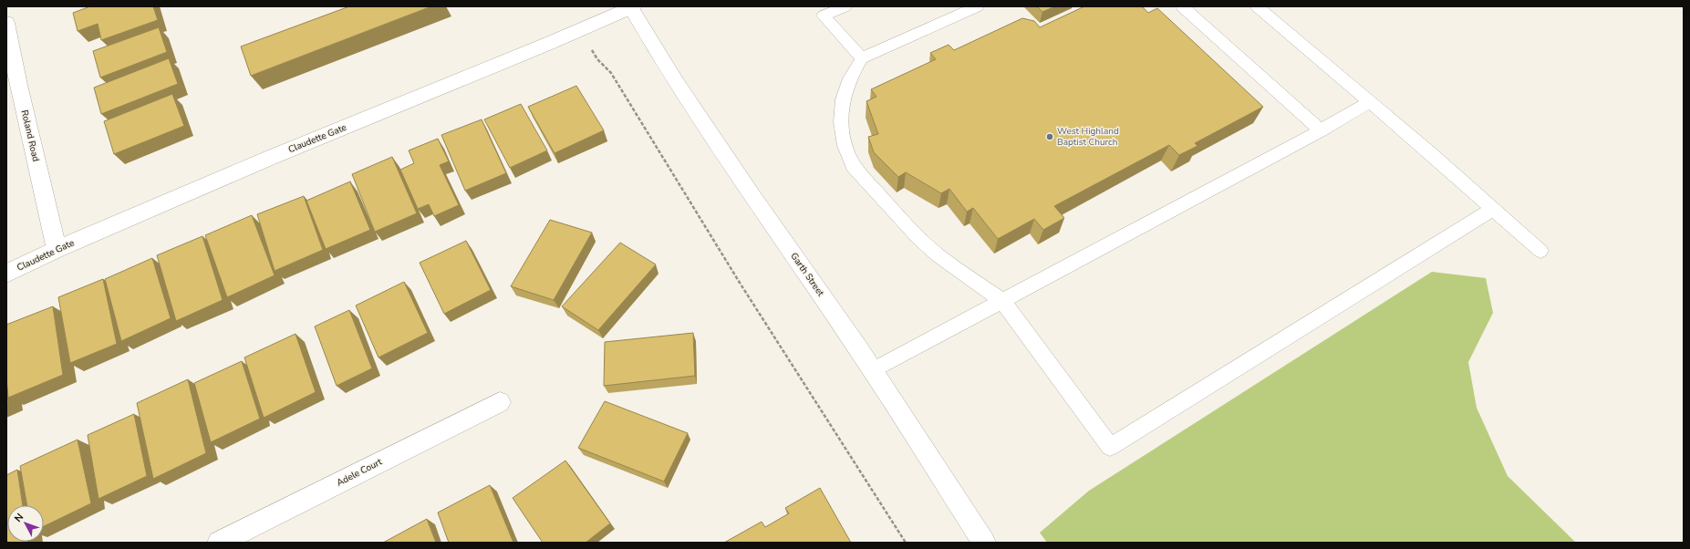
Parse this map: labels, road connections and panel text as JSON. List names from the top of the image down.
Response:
{
  "streets": {
    "street": [
      "Roland Road",
      "Claudette Gate",
      "Garth Street",
      "Adele Court"
    ]
  },
  "crossings": [
    ["Roland Road", "Claudette Gate"],
    ["Claudette Gate", "Garth Street"]
  ],
  "places": ["West Highland Baptist Church"],
  "north": "top left"
}
